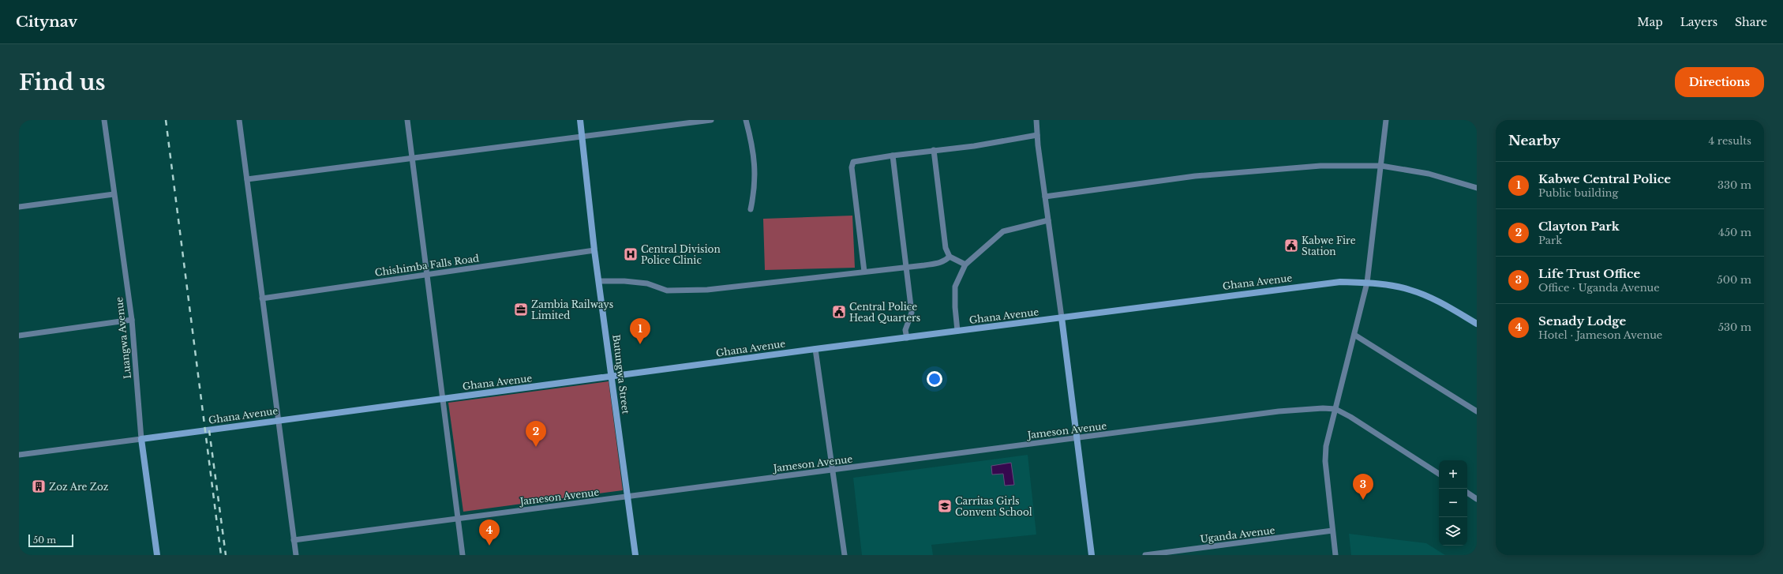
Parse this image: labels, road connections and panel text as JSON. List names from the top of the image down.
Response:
{
  "streets": {
    "main road": ["Ghana Avenue", "Luangwa Avenue", "Butungwa Street"],
    "street": ["Chishimba Falls Road", "Jameson Avenue", "Uganda Avenue"]
  },
  "crossings": [
    ["Chishimba Falls Road", "Butungwa Street"],
    ["Ghana Avenue", "Luangwa Avenue"],
    ["Ghana Avenue", "Butungwa Street"],
    ["Butungwa Street", "Jameson Avenue"]
  ],
  "places": {
    "public building": ["Kabwe Fire Station", "Central Police Head Quarters"],
    "hospital": ["Central Division Police Clinic"],
    "office": ["Zambia Railways Limited"],
    "building": ["Zoz Are Zoz"],
    "school or university": ["Carritas Girls Convent School"]
  },
  "scale_bar": "50 m",
  "page": {
    "header": "Citynav",
    "nav": ["Map", "Layers", "Share"],
    "buttons": "Directions",
    "title": "Find us",
    "heading": ["Nearby", "4 results"],
    "list": [
      {
        "mark": "1",
        "name": "Kabwe Central Police",
        "note": "Public building",
        "value": "330 m"
      },
      {
        "mark": "2",
        "name": "Clayton Park",
        "note": "Park",
        "value": "450 m"
      },
      {
        "mark": "3",
        "name": "Life Trust Office",
        "note": "Office · Uganda Avenue",
        "value": "500 m"
      },
      {
        "mark": "4",
        "name": "Senady Lodge",
        "note": "Hotel · Jameson Avenue",
        "value": "530 m"
      }
    ],
    "pins": [
      "1",
      "2",
      "3",
      "4"
    ],
    "map_buttons": ["+", "−"],
    "scale": "50 m"
  }
}
